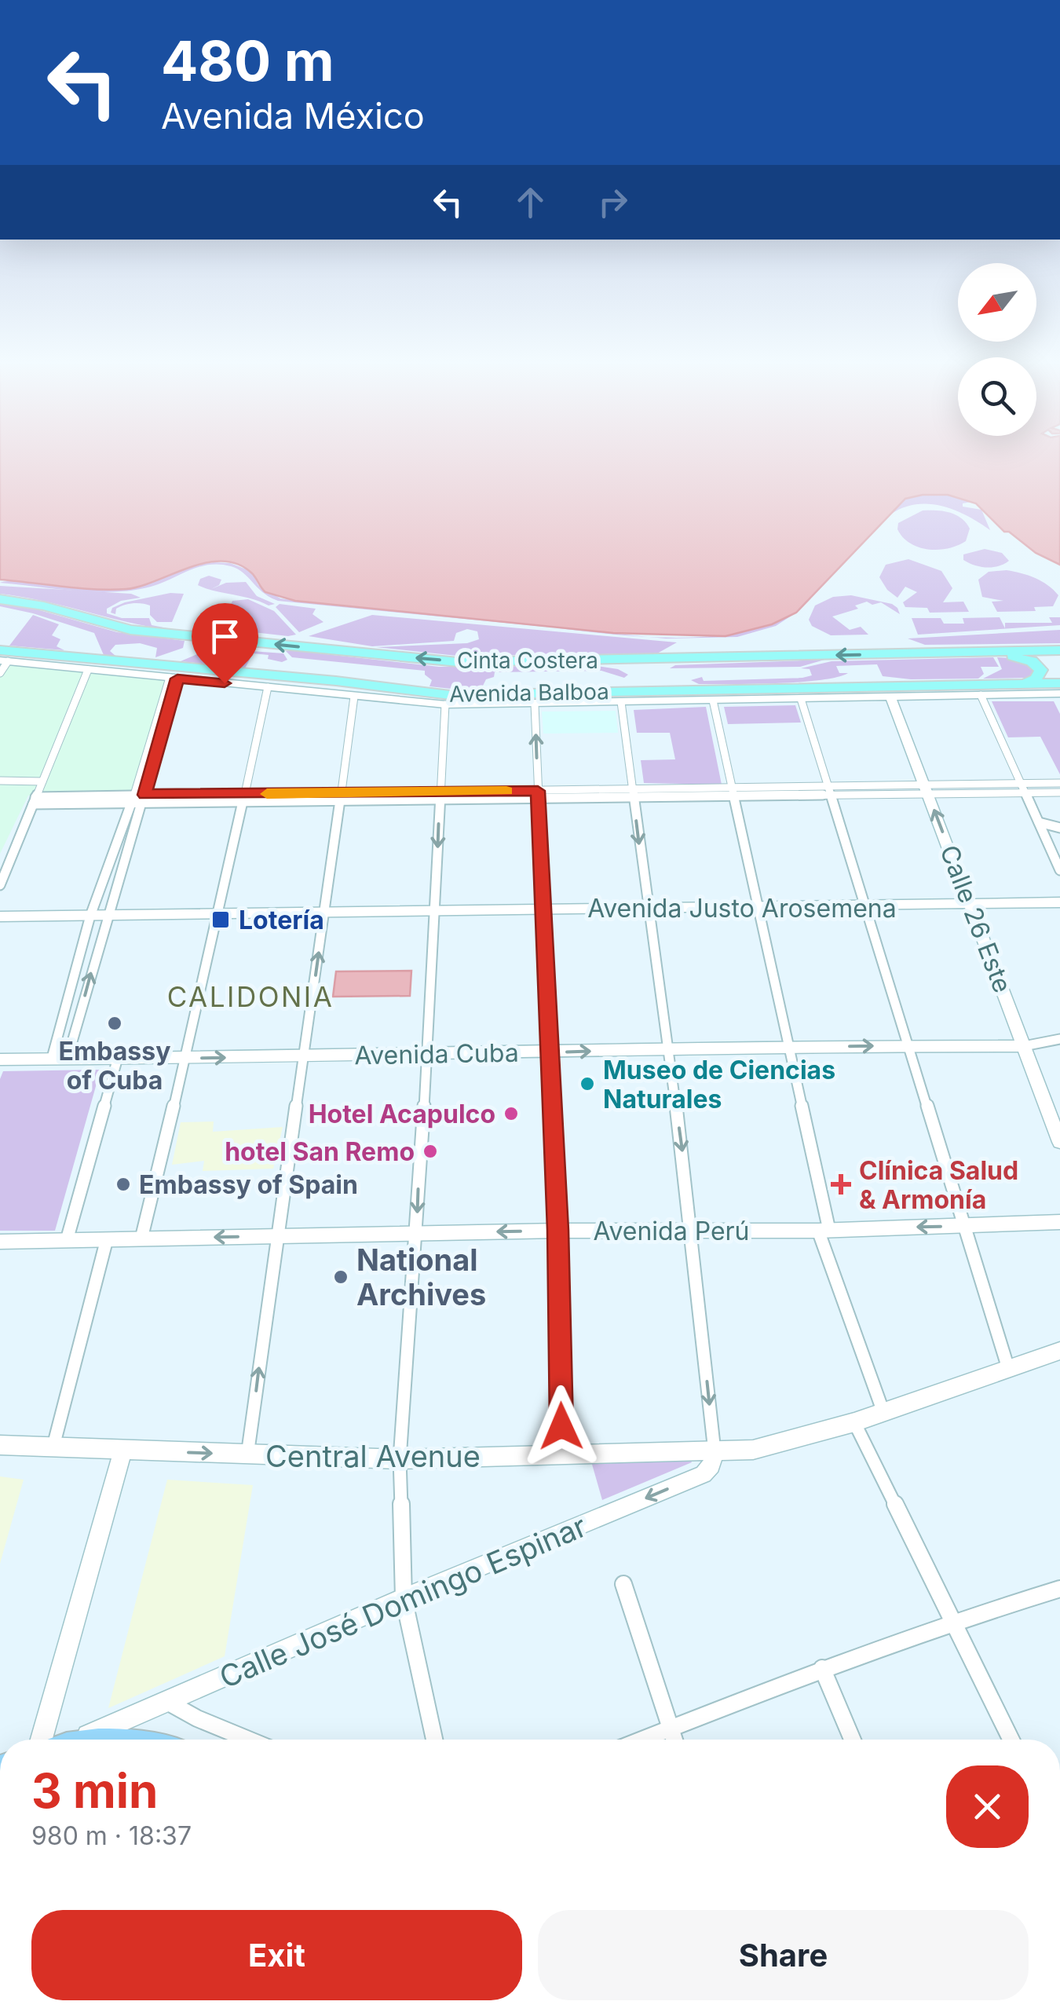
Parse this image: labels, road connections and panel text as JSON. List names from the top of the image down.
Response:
{
  "streets": {
    "highway": ["Cinta Costera", "Avenida Balboa"],
    "street": [
      "Avenida Justo Arosemena",
      "Calle 26 Este",
      "Avenida Cuba",
      "Avenida Perú",
      "Central Avenue",
      "Calle José Domingo Espinar"
    ]
  },
  "crossings": [
    ["Avenida Balboa", "Calle 26 Este"],
    ["Avenida Justo Arosemena", "Calle 26 Este"],
    ["Calle 26 Este", "Avenida Cuba"],
    ["Central Avenue", "Calle José Domingo Espinar"]
  ],
  "one_way": ["Cinta Costera", "Avenida Perú", "Calle José Domingo Espinar"],
  "districts": ["CALIDONIA"],
  "places": {
    "transit": ["Lotería"],
    "other": [
      "Embassy of Cuba",
      "Museo de Ciencias Naturales",
      "Hotel Acapulco",
      "hotel San Remo",
      "Embassy of Spain",
      "National Archives"
    ],
    "health": ["Clínica Salud & Armonía"]
  },
  "north": "bottom left",
  "page": {
    "turn": ["480 m", "Avenida México"],
    "heading": ["3 min", "980 m · 18:37"],
    "buttons": ["Exit", "Share"]
  }
}
